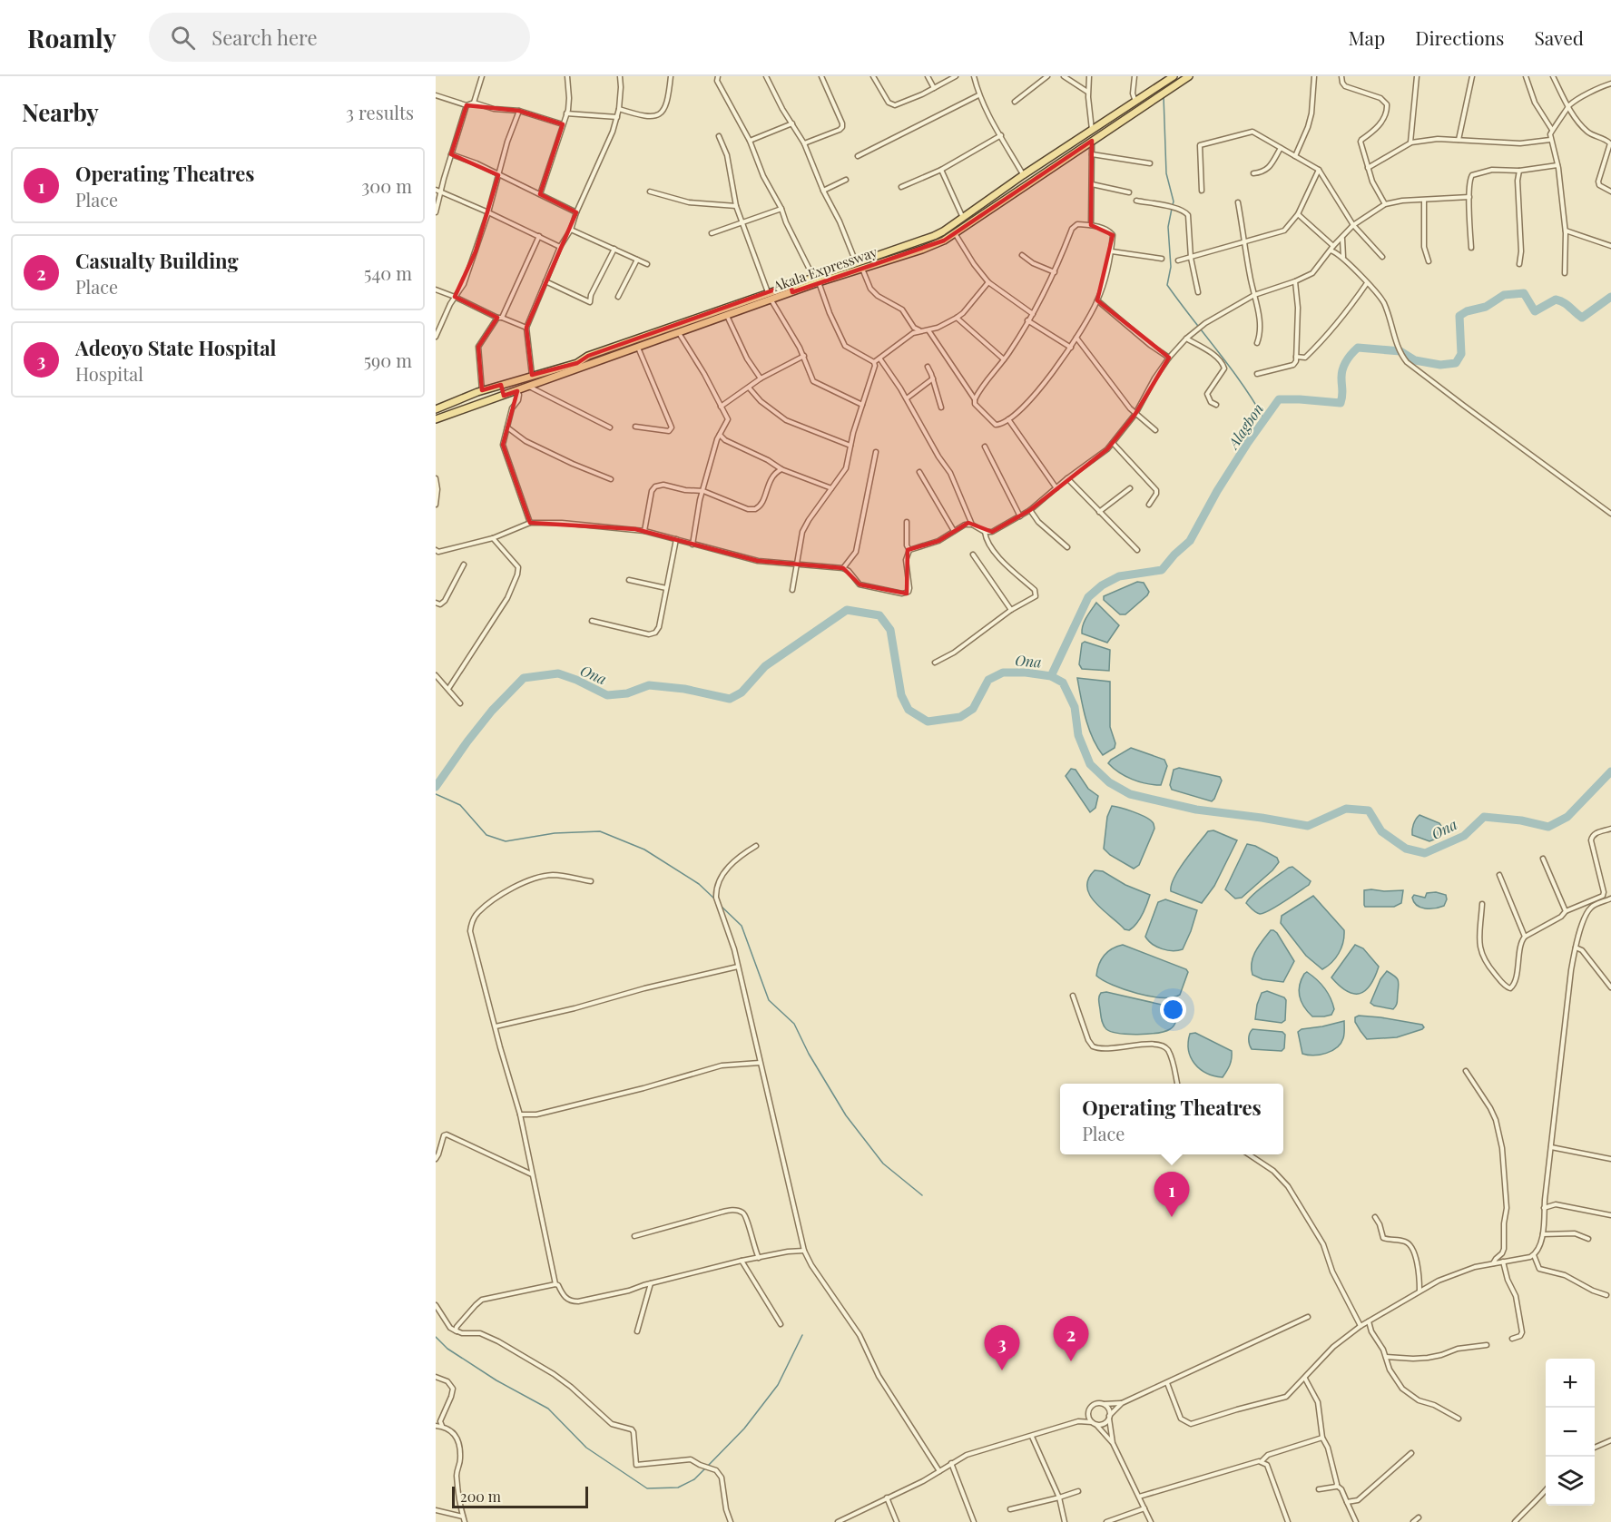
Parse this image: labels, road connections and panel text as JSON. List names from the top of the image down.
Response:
{
  "streets": {
    "main road": ["Akala Expressway"]
  },
  "water": ["Alagbon", "Ona"],
  "scale_bar": "200 m",
  "page": {
    "header": "Roamly",
    "search": "Search here",
    "nav": ["Map", "Directions", "Saved"],
    "heading": ["Nearby", "3 results"],
    "list": [
      {
        "mark": "1",
        "name": "Operating Theatres",
        "note": "Place",
        "value": "300 m"
      },
      {
        "mark": "2",
        "name": "Casualty Building",
        "note": "Place",
        "value": "540 m"
      },
      {
        "mark": "3",
        "name": "Adeoyo State Hospital",
        "note": "Hospital",
        "value": "590 m"
      }
    ],
    "popup": ["Operating Theatres", "Place"],
    "pins": ["1", "2", "3"],
    "map_buttons": ["+", "−"],
    "scale": "200 m"
  }
}
